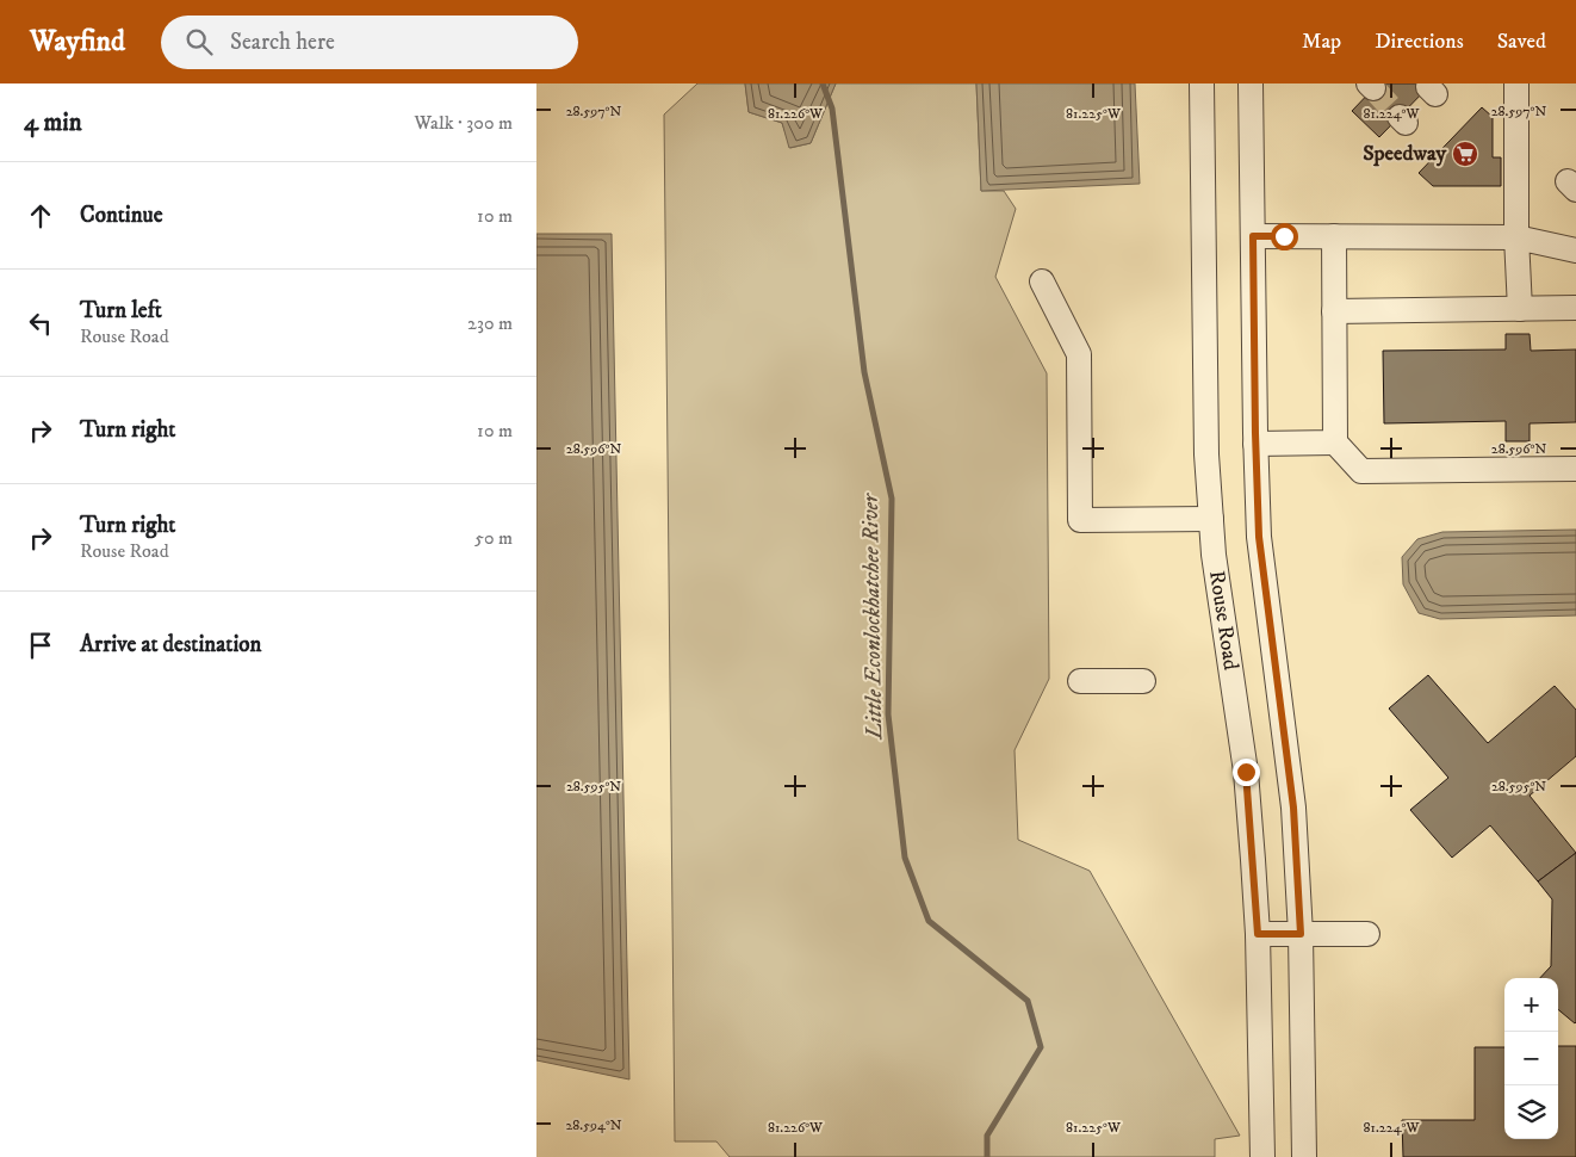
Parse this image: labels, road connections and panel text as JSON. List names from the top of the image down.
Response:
{
  "streets": {
    "street": ["Rouse Road"]
  },
  "water": ["Little Econlockhatchee River"],
  "places": {
    "supermarket": ["Speedway"]
  },
  "page": {
    "header": "Wayfind",
    "search": "Search here",
    "nav": ["Map", "Directions", "Saved"],
    "heading": ["4 min", "Walk · 300 m"],
    "list": [
      ["Continue", "10 m"],
      ["Turn left", "Rouse Road", "230 m"],
      ["Turn right", "10 m"],
      ["Turn right", "Rouse Road", "50 m"],
      "Arrive at destination"
    ],
    "map_buttons": ["+", "−"]
  },
  "coordinates": [
    "28.597°N",
    "81.226°W",
    "81.225°W",
    "81.224°W",
    "28.596°N",
    "28.595°N",
    "28.594°N"
  ]
}
